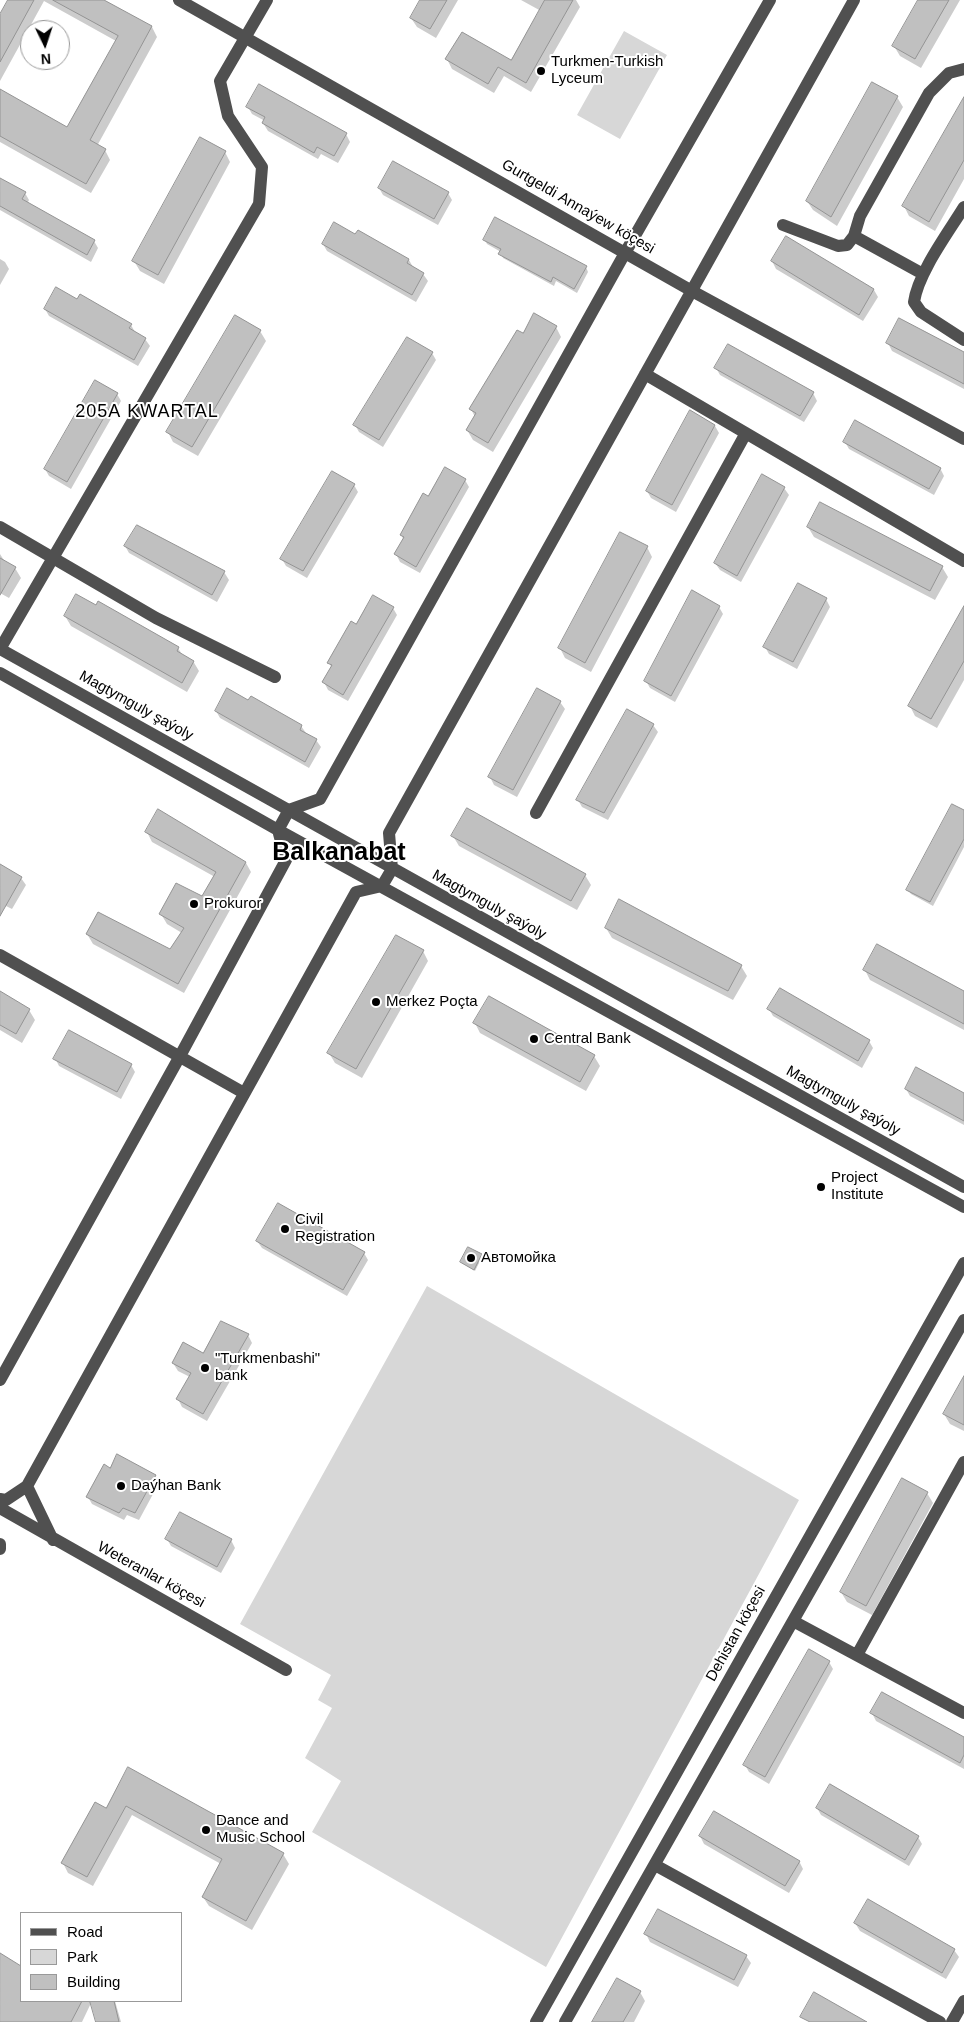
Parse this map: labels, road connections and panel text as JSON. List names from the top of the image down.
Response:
{
  "streets": {
    "street": [
      "Gurtgeldi Annaýew köçesi",
      "Magtymguly şaýoly",
      "Weteranlar köçesi",
      "Dehistan köçesi"
    ]
  },
  "districts": ["205A KWARTAL", "Balkanabat"],
  "places": [
    "Turkmen-Turkish Lyceum",
    "Prokuror",
    "Merkez Poçta",
    "Central Bank",
    "Project Institute",
    "Civil Registration",
    "Автомойка",
    "\"Turkmenbashi\" bank",
    "Daýhan Bank",
    "Dance and Music School"
  ],
  "legend": ["Road", "Park", "Building"],
  "north": "bottom"
}
